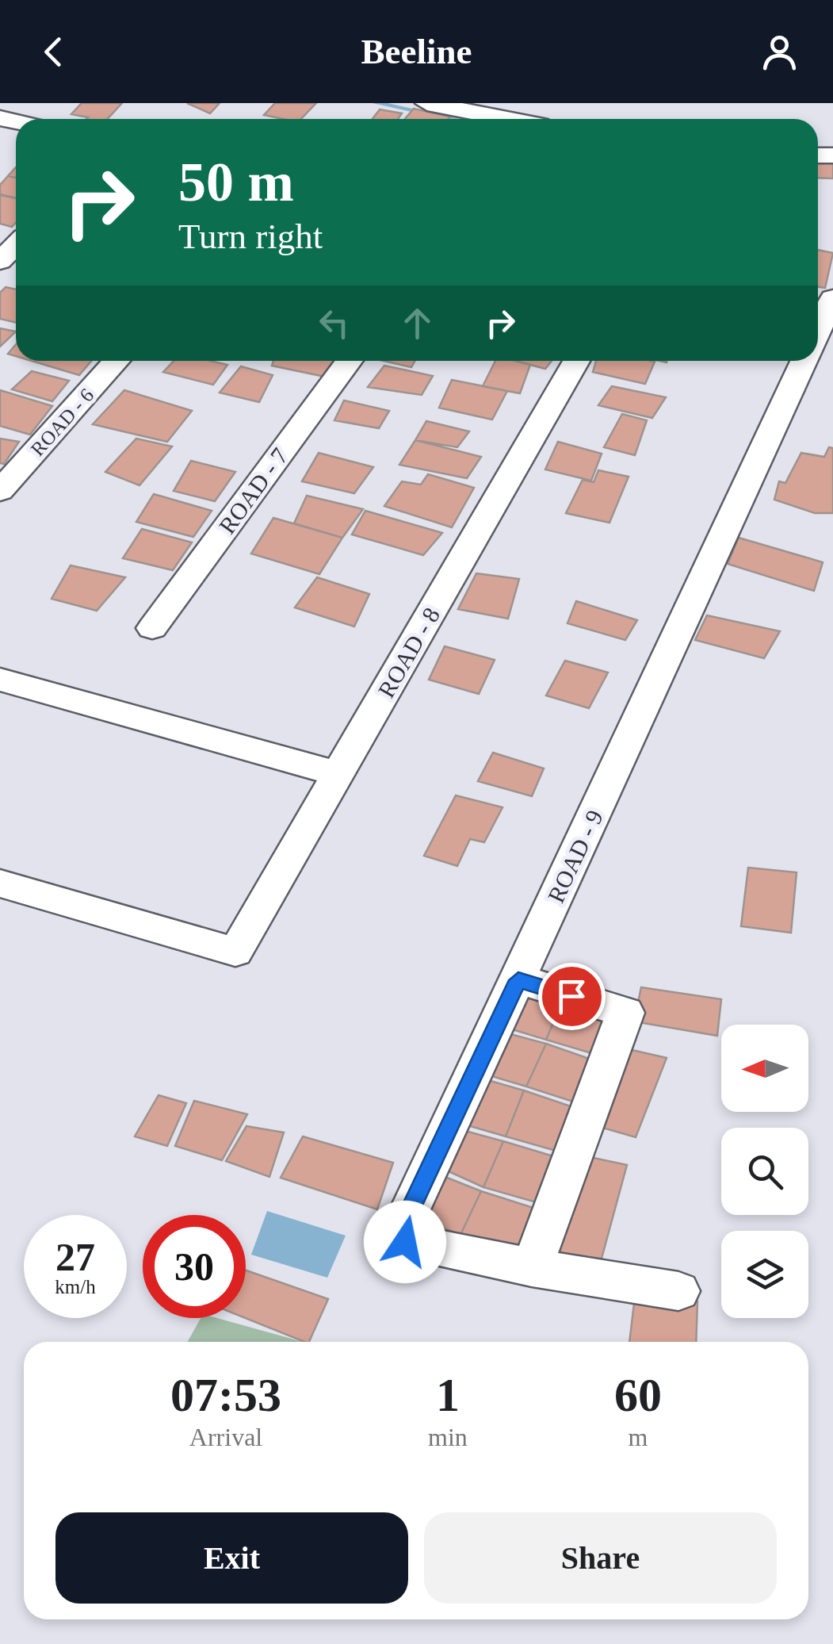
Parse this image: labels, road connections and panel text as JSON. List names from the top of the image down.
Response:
{
  "streets": {
    "street": [
      "ROAD - 6",
      "ROAD - 7",
      "ROAD - 8",
      "ROAD - 9"
    ]
  },
  "north": "left",
  "page": {
    "header": "Beeline",
    "turn": ["50 m", "Turn right"],
    "speed": "27 km/h",
    "limit": "30",
    "eta": [
      "07:53",
      "Arrival",
      "1",
      "min",
      "60",
      "m"
    ],
    "buttons": ["Exit", "Share"]
  }
}
